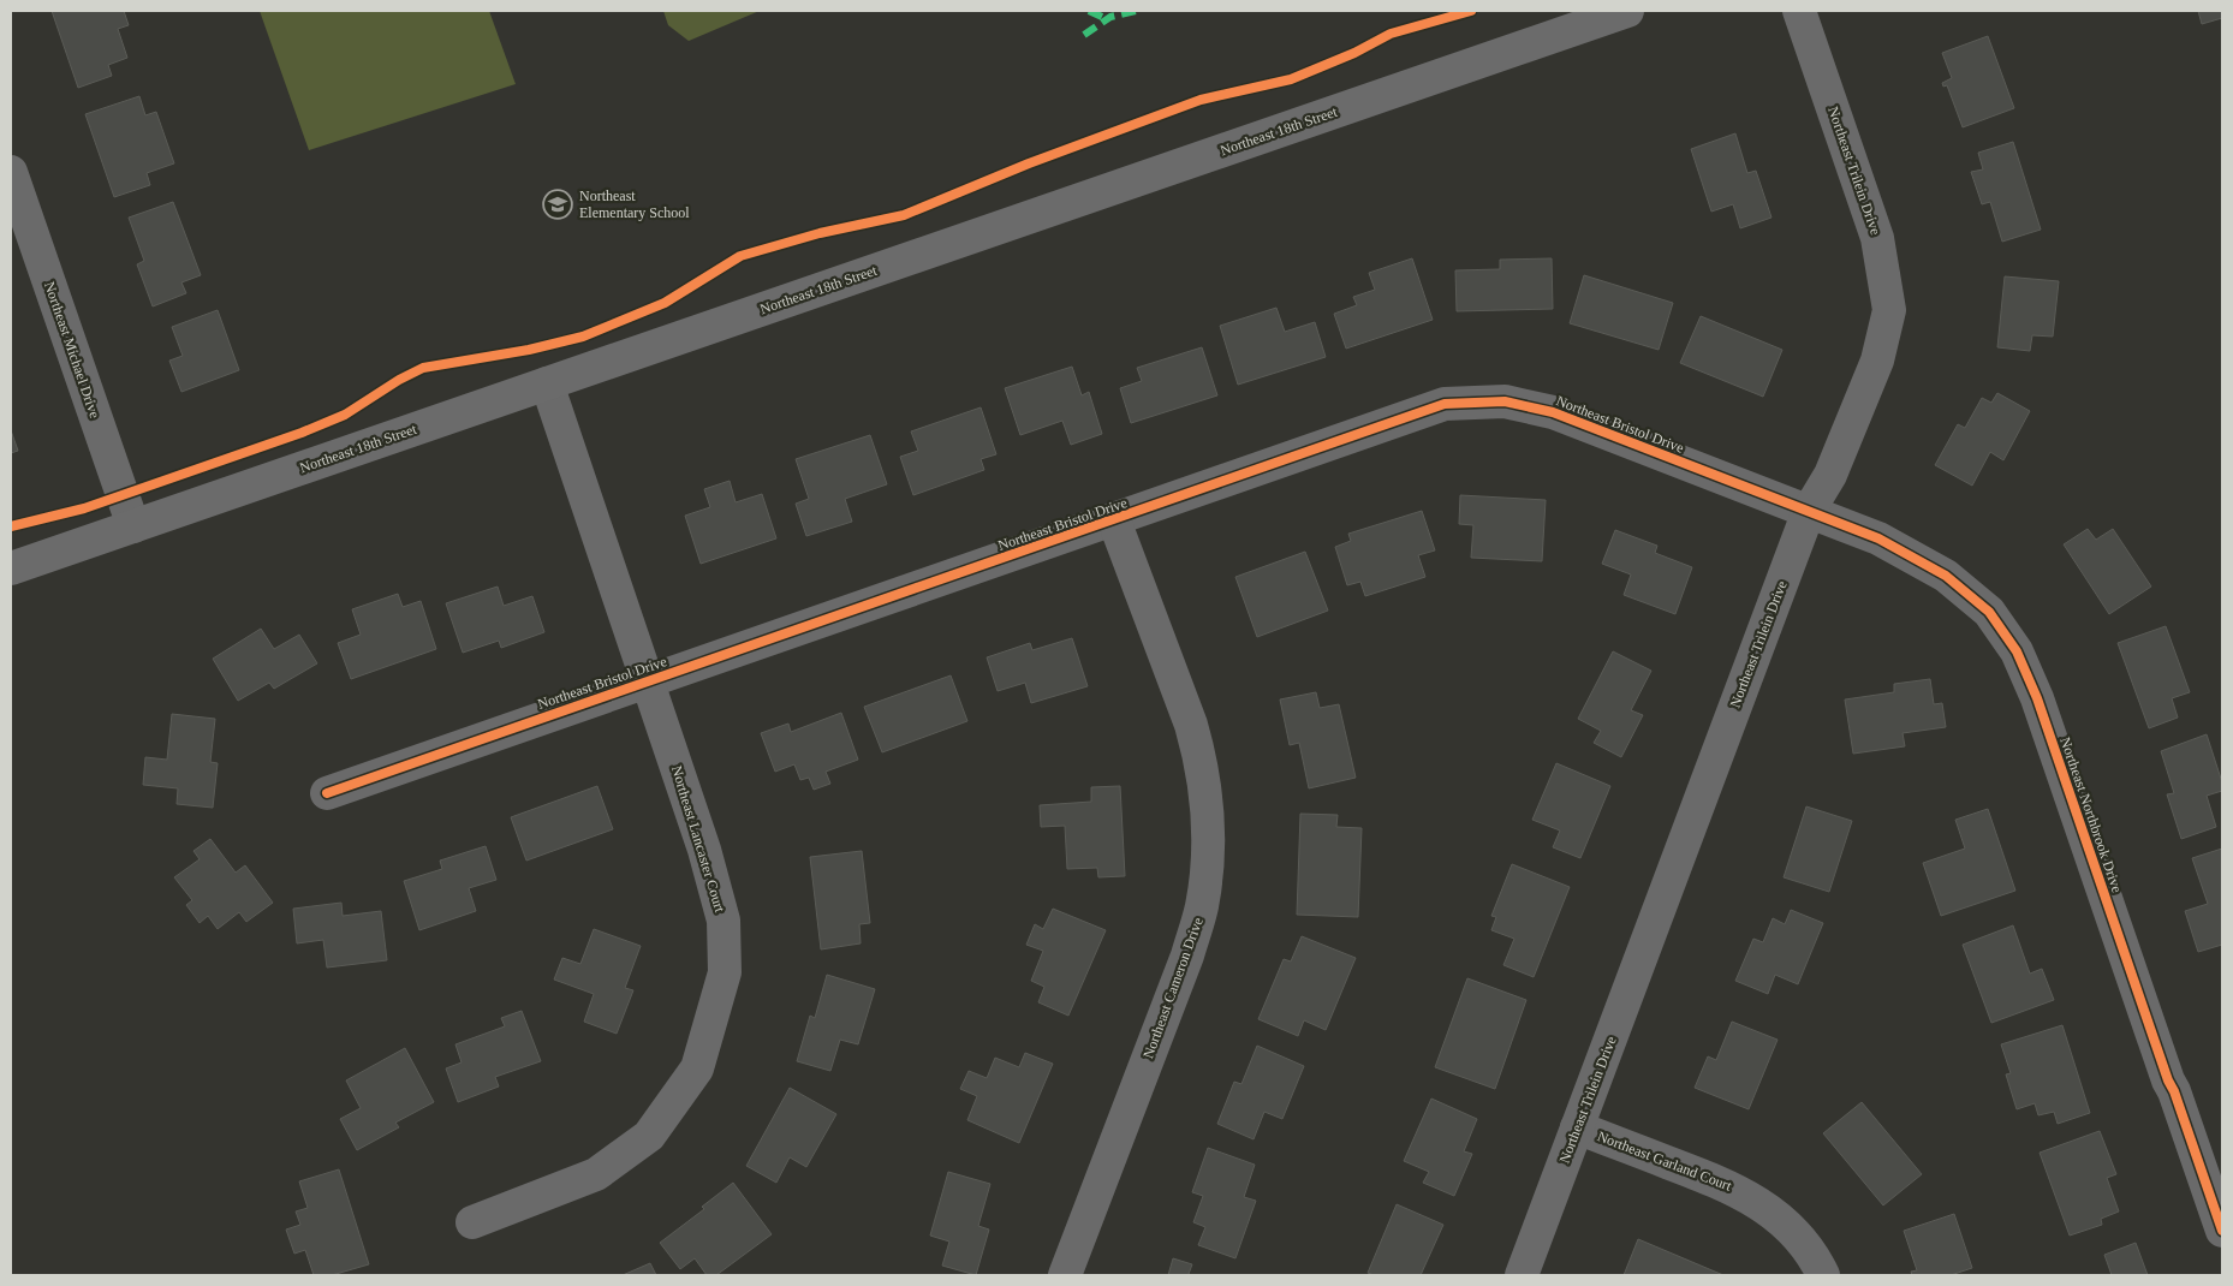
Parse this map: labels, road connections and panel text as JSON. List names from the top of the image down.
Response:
{
  "streets": {
    "main road": ["Northeast 18th Street"],
    "street": [
      "Northeast Trilein Drive",
      "Northeast Michael Drive",
      "Northeast Bristol Drive",
      "Northeast Northbrook Drive",
      "Northeast Lancaster Court",
      "Northeast Cameron Drive",
      "Northeast Garland Court"
    ]
  },
  "crossings": [
    ["Northeast 18th Street", "Northeast Michael Drive"],
    ["Northeast 18th Street", "Northeast Lancaster Court"],
    ["Northeast Trilein Drive", "Northeast Bristol Drive"],
    ["Northeast Trilein Drive", "Northeast Northbrook Drive"],
    ["Northeast Trilein Drive", "Northeast Garland Court"],
    ["Northeast Bristol Drive", "Northeast Northbrook Drive"],
    ["Northeast Bristol Drive", "Northeast Lancaster Court"],
    ["Northeast Bristol Drive", "Northeast Cameron Drive"]
  ],
  "places": {
    "school or university": ["Northeast Elementary School"]
  }
}
